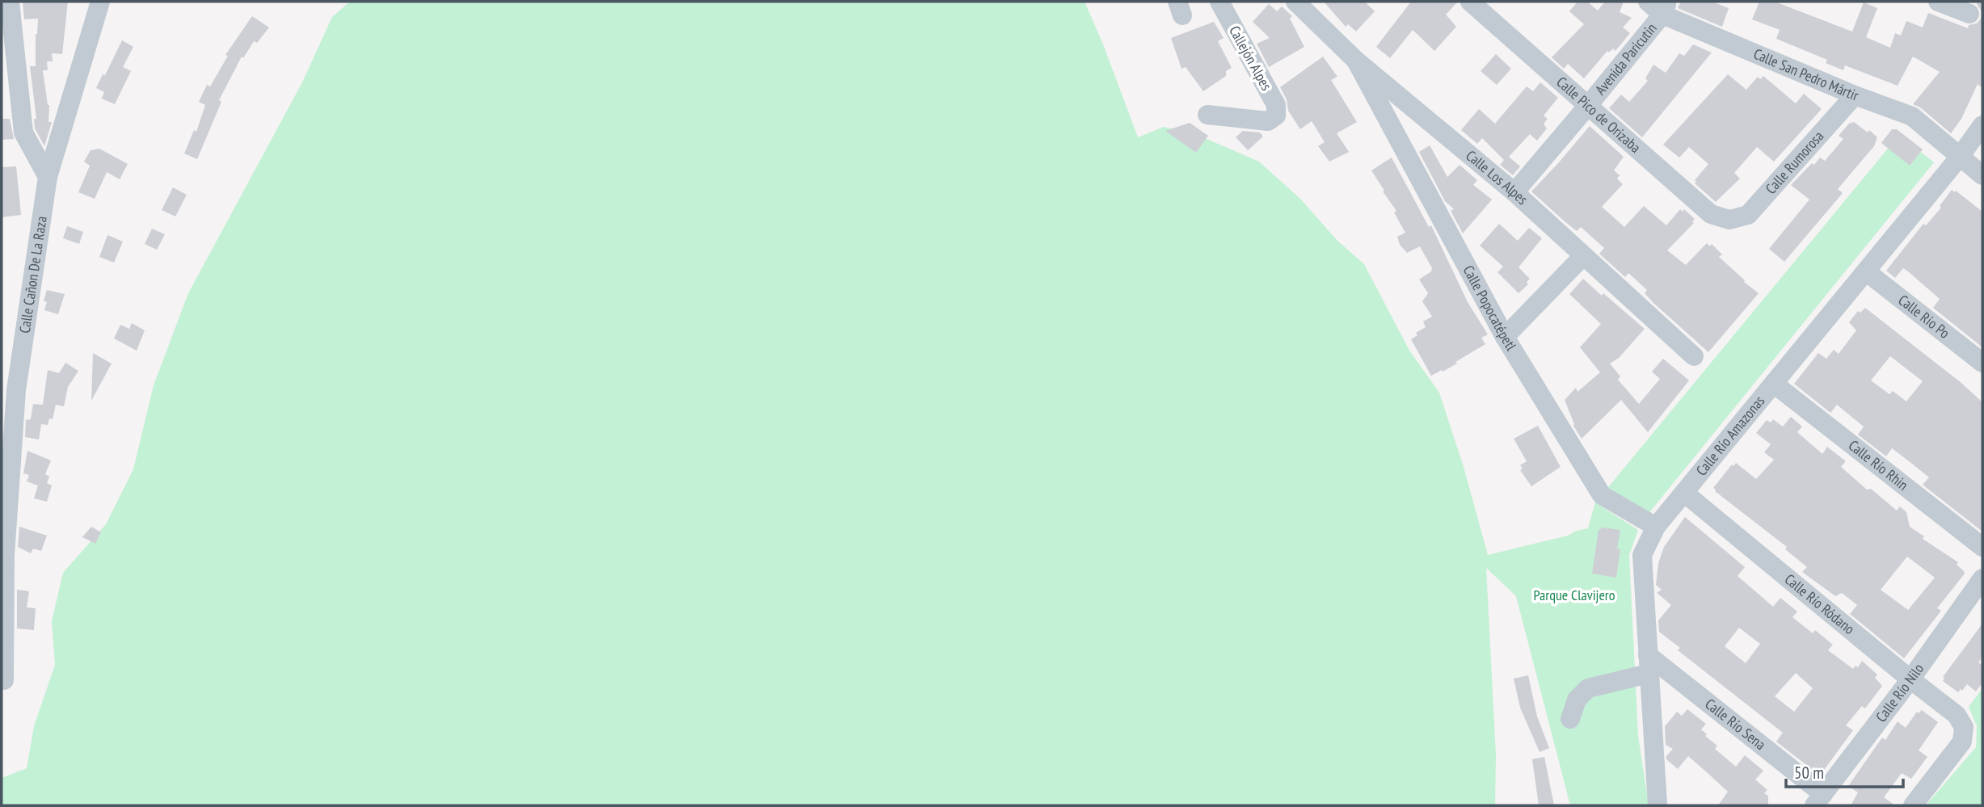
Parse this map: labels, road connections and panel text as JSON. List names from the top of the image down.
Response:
{
  "streets": {
    "street": [
      "Callejón Alpes",
      "Avenida Paricutín",
      "Calle San Pedro Mártir",
      "Calle Pico de Orizaba",
      "Calle Rumorosa",
      "Calle Los Alpes",
      "Calle Cañon De La Raza",
      "Calle Popocatépetl",
      "Calle Río Po",
      "Calle Río Amazonas",
      "Calle Río Rhin",
      "Calle Río Ródano",
      "Calle Río Nilo",
      "Calle Río Sena"
    ]
  },
  "crossings": [
    ["Avenida Paricutín", "Calle San Pedro Mártir"],
    ["Avenida Paricutín", "Calle Pico de Orizaba"],
    ["Avenida Paricutín", "Calle Los Alpes"],
    ["Calle San Pedro Mártir", "Calle Rumorosa"],
    ["Calle San Pedro Mártir", "Calle Río Amazonas"],
    ["Calle Pico de Orizaba", "Calle Rumorosa"],
    ["Calle Los Alpes", "Calle Popocatépetl"],
    ["Calle Popocatépetl", "Calle Río Amazonas"],
    ["Calle Río Po", "Calle Río Amazonas"],
    ["Calle Río Amazonas", "Calle Río Rhin"],
    ["Calle Río Amazonas", "Calle Río Ródano"],
    ["Calle Río Amazonas", "Calle Río Sena"],
    ["Calle Río Ródano", "Calle Río Nilo"],
    ["Calle Río Nilo", "Calle Río Sena"]
  ],
  "parks": ["Parque Clavijero"],
  "scale_bar": "50 m"
}
